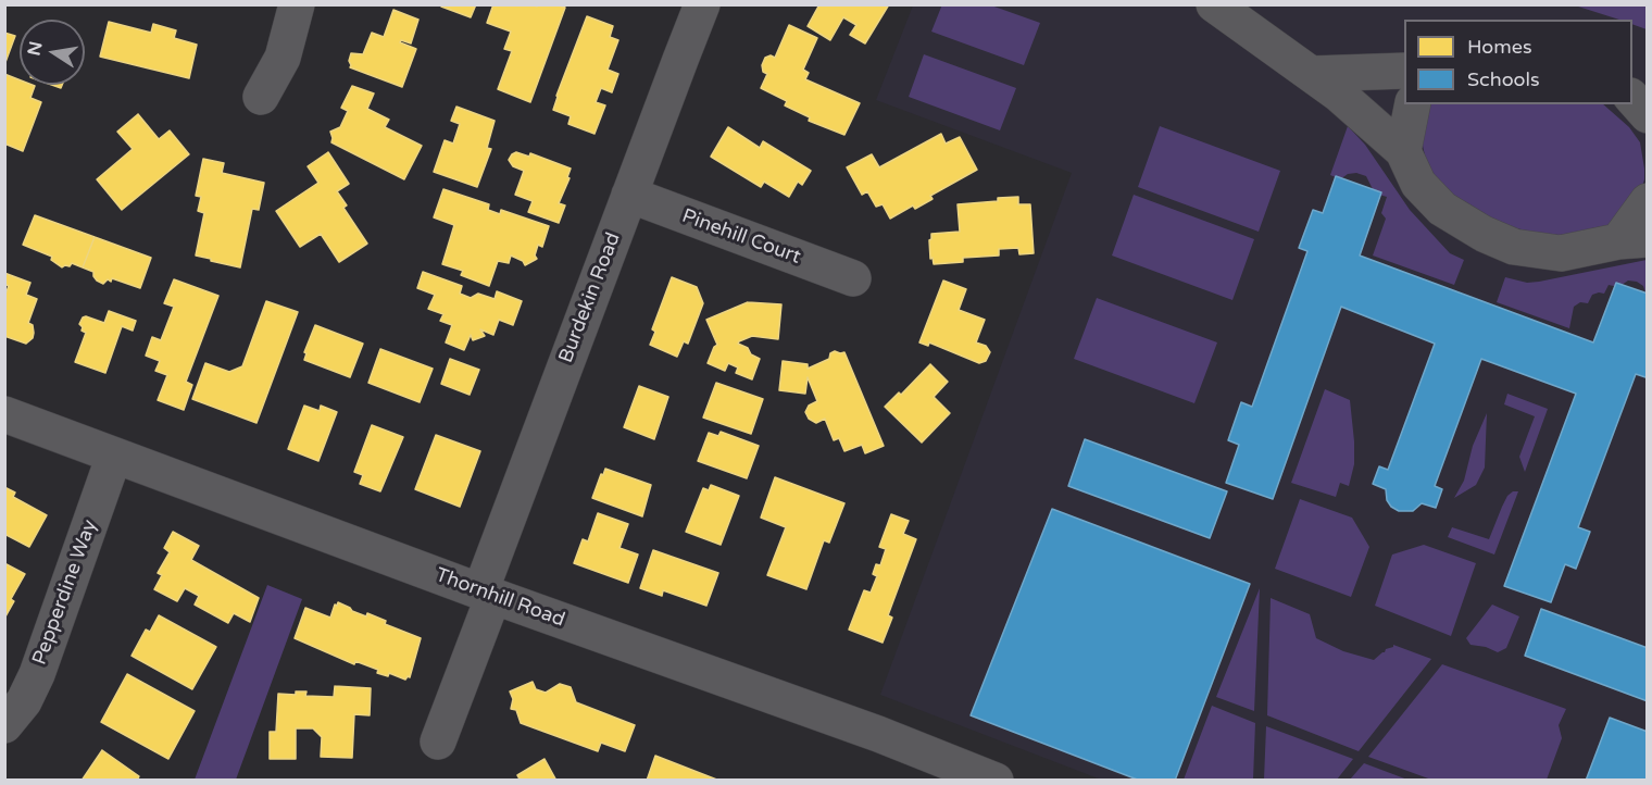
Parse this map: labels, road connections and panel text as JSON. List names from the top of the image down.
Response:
{
  "streets": {
    "street": [
      "Pinehill Court",
      "Burdekin Road",
      "Pepperdine Way",
      "Thornhill Road"
    ]
  },
  "crossings": [
    ["Pinehill Court", "Burdekin Road"],
    ["Burdekin Road", "Thornhill Road"],
    ["Pepperdine Way", "Thornhill Road"]
  ],
  "legend": ["Homes", "Schools"],
  "north": "left"
}
